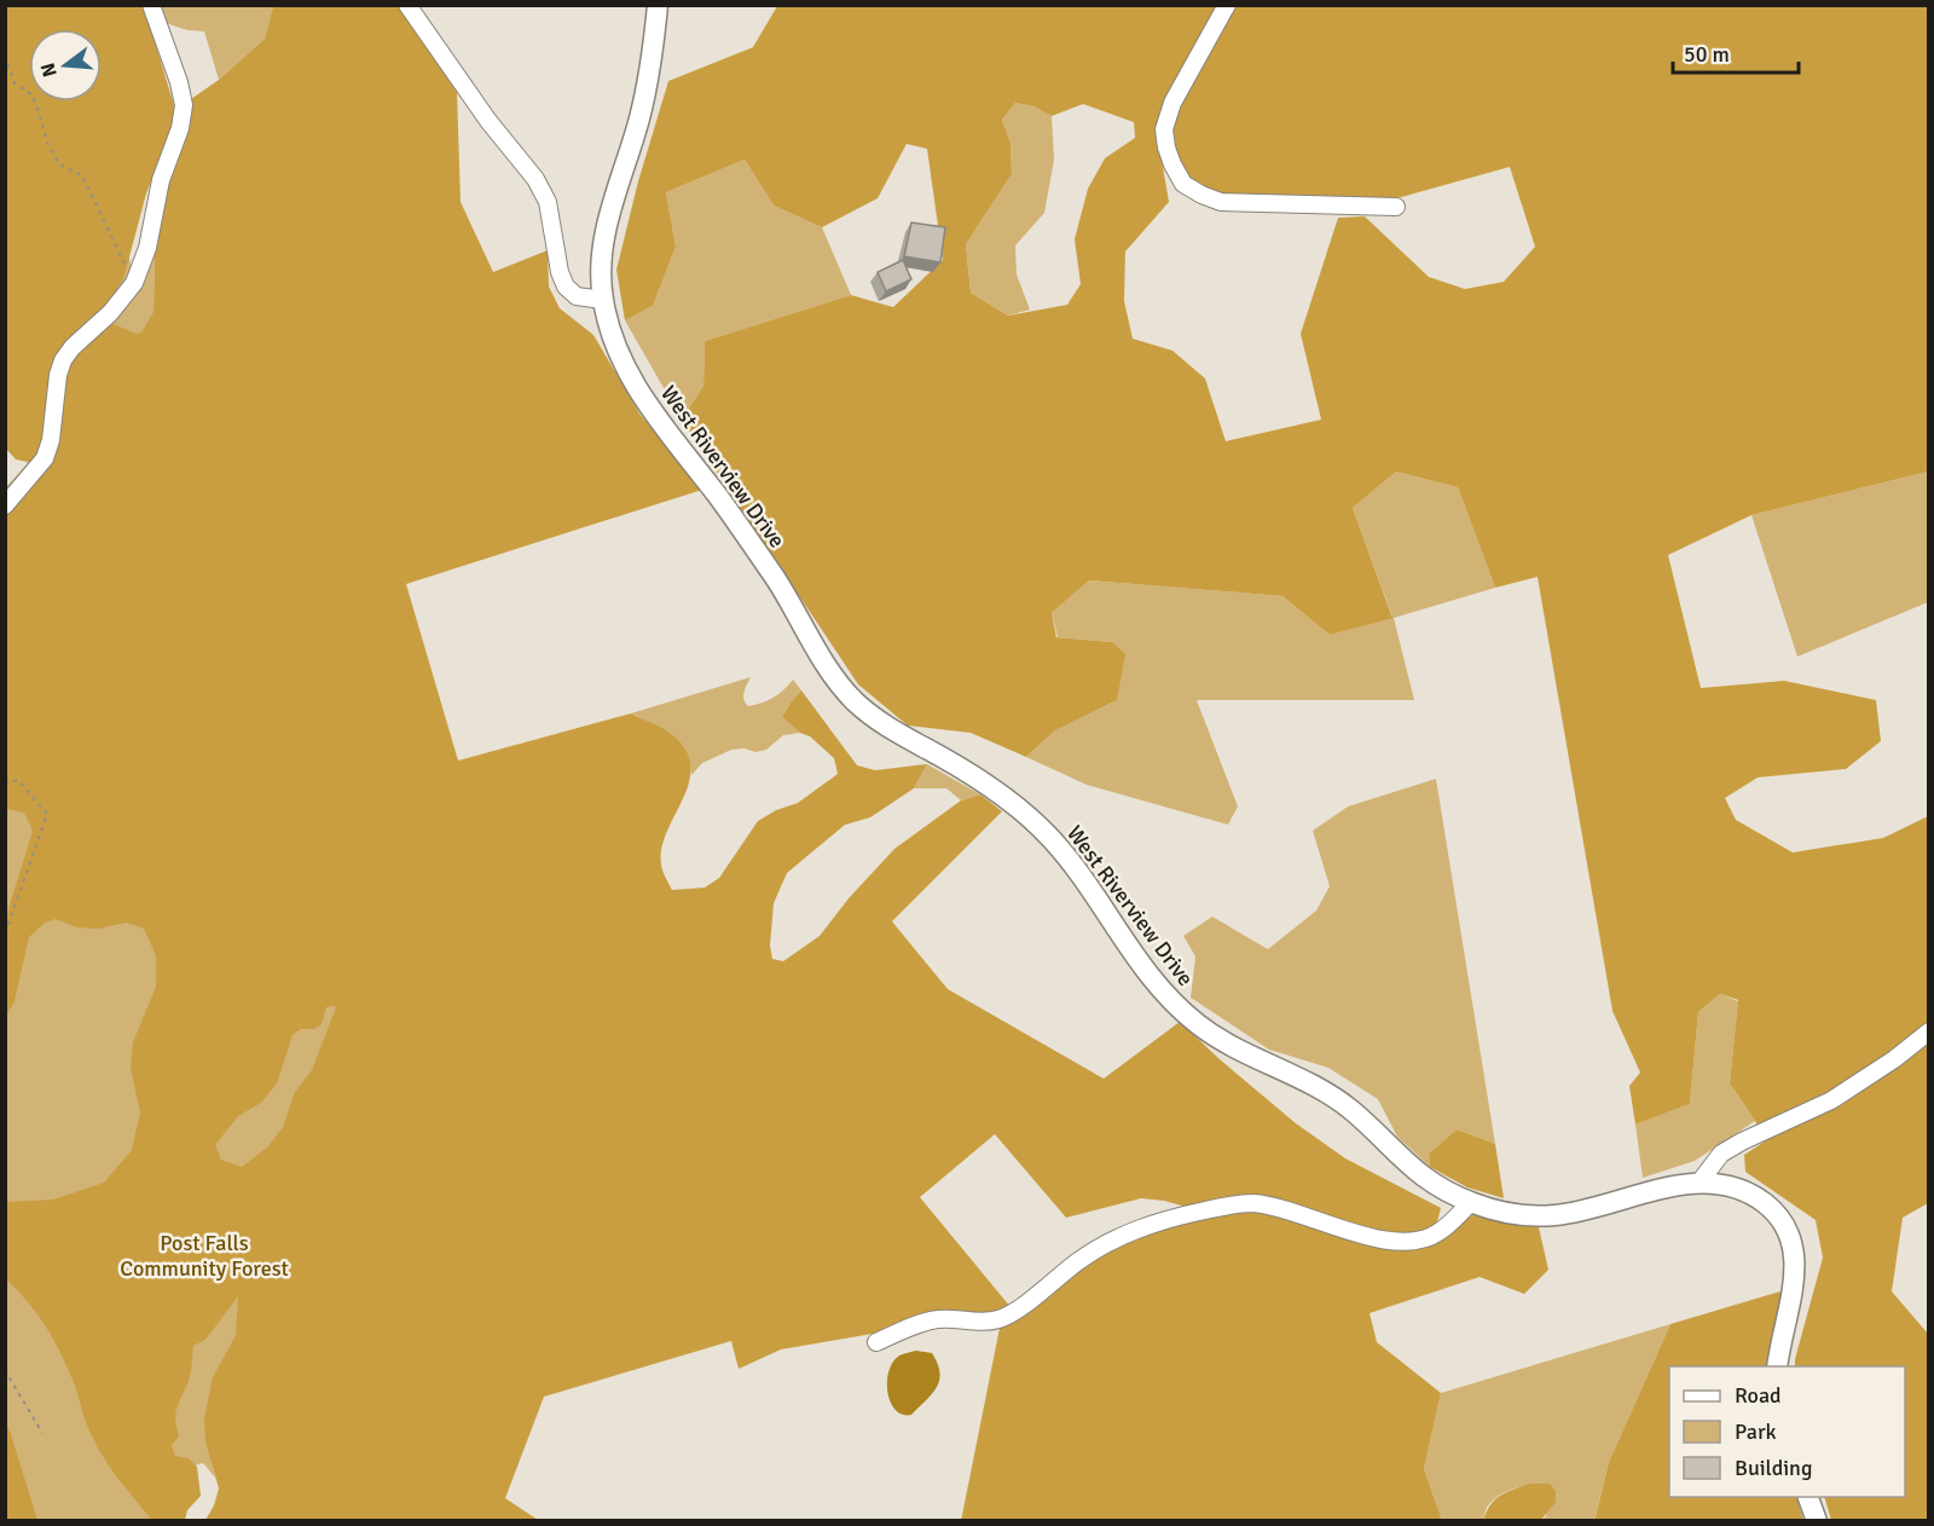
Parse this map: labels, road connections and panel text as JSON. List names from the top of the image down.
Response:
{
  "streets": {
    "street": ["West Riverview Drive"]
  },
  "parks": ["Post Falls Community Forest"],
  "legend": ["Road", "Park", "Building"],
  "scale_bar": "50 m",
  "north": "left"
}
